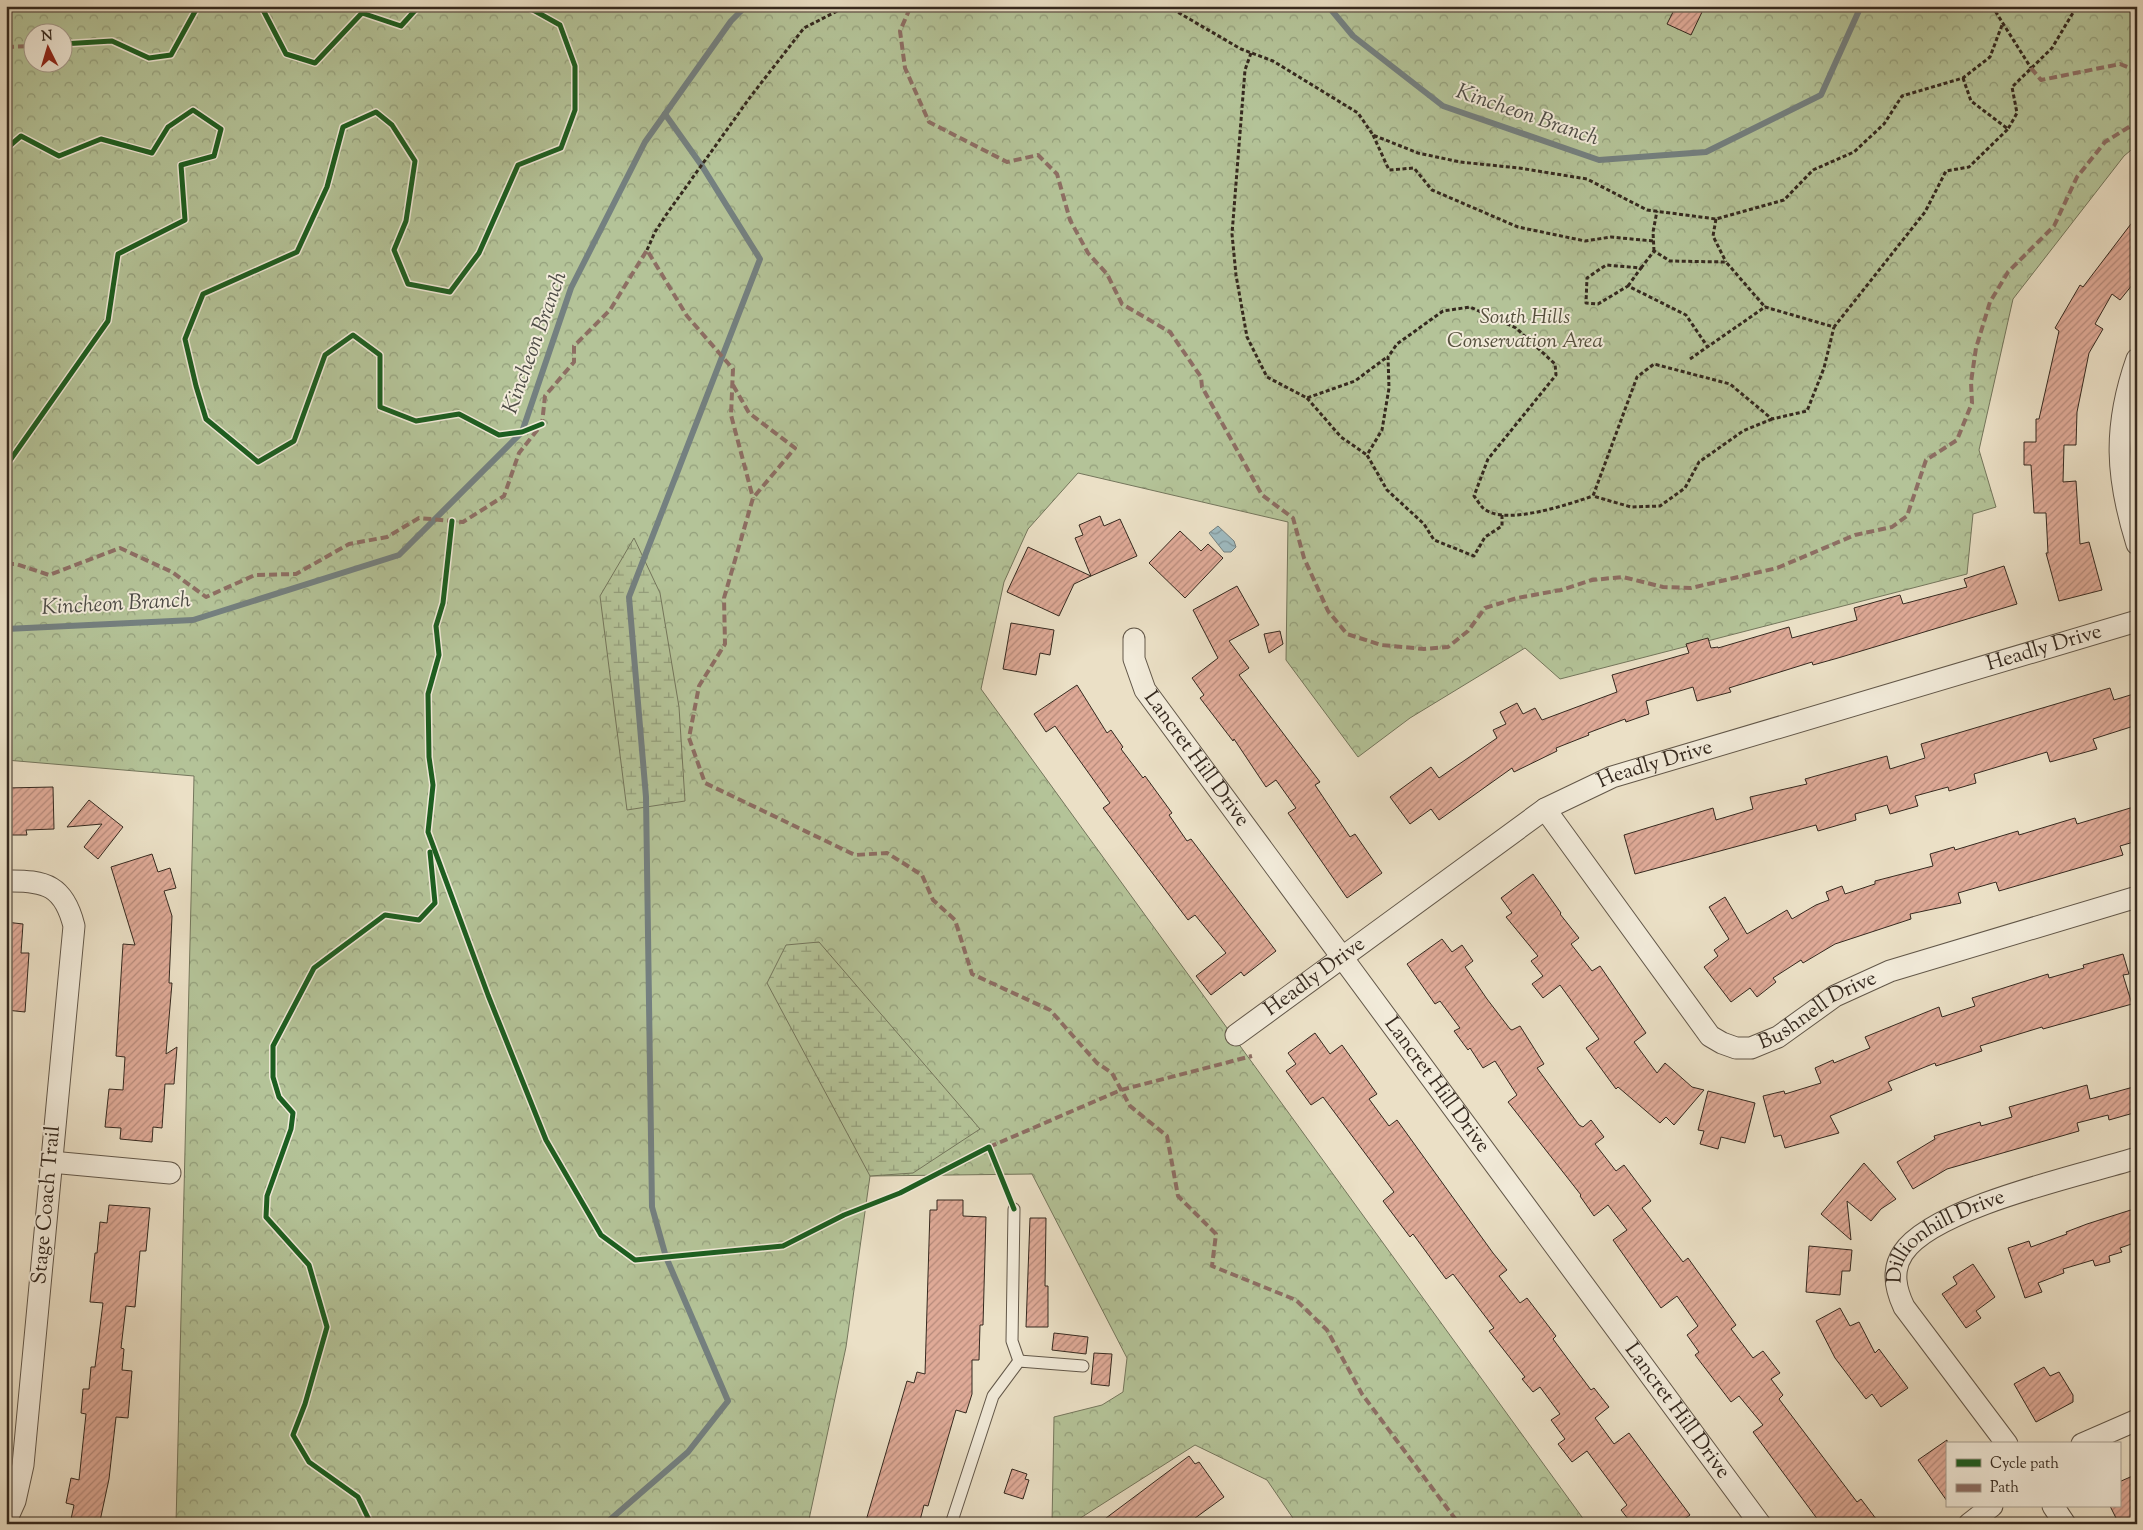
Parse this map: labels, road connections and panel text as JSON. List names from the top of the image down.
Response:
{
  "streets": {
    "street": [
      "Headly Drive",
      "Lancret Hill Drive",
      "Bushnell Drive",
      "Stage Coach Trail",
      "Dillionhill Drive"
    ]
  },
  "crossings": [
    ["Headly Drive", "Lancret Hill Drive"],
    ["Headly Drive", "Bushnell Drive"]
  ],
  "water": ["Kincheon Branch"],
  "parks": ["South Hills Conservation Area"],
  "legend": ["Cycle path", "Path"],
  "north": "top"
}
